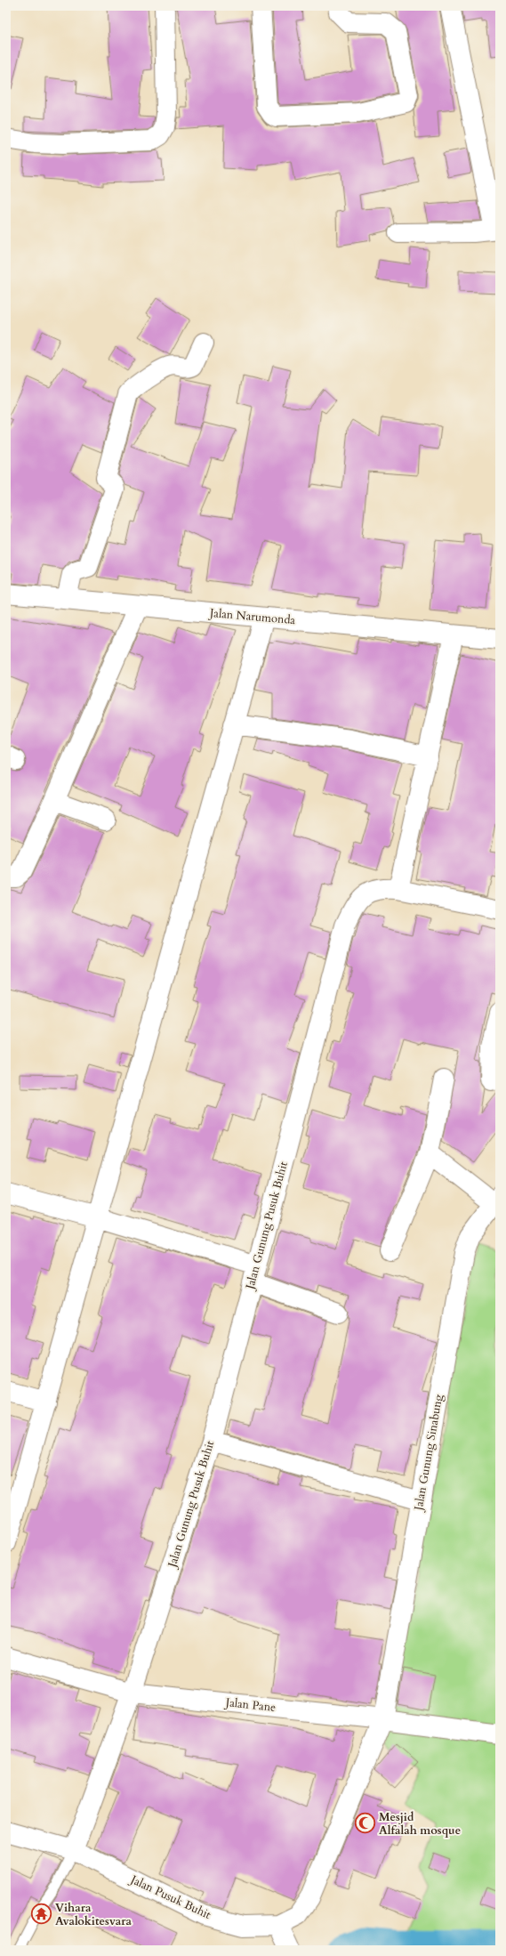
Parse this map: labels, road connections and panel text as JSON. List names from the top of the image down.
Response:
{
  "streets": {
    "street": [
      "Jalan Narumonda",
      "Jalan Gunung Pusuk Buhit",
      "Jalan Gunung Sinabung",
      "Jalan Pane",
      "Jalan Pusuk Buhit"
    ]
  },
  "crossings": [
    ["Jalan Gunung Pusuk Buhit", "Jalan Pane"],
    ["Jalan Gunung Pusuk Buhit", "Jalan Pusuk Buhit"],
    ["Jalan Gunung Sinabung", "Jalan Pane"],
    ["Jalan Gunung Sinabung", "Jalan Pusuk Buhit"],
    ["Jalan Pane", "Jalan Pusuk Buhit"]
  ],
  "places": {
    "mosque": ["Mesjid Alfalah mosque"],
    "temple": ["Vihara Avalokitesvara"]
  }
}
